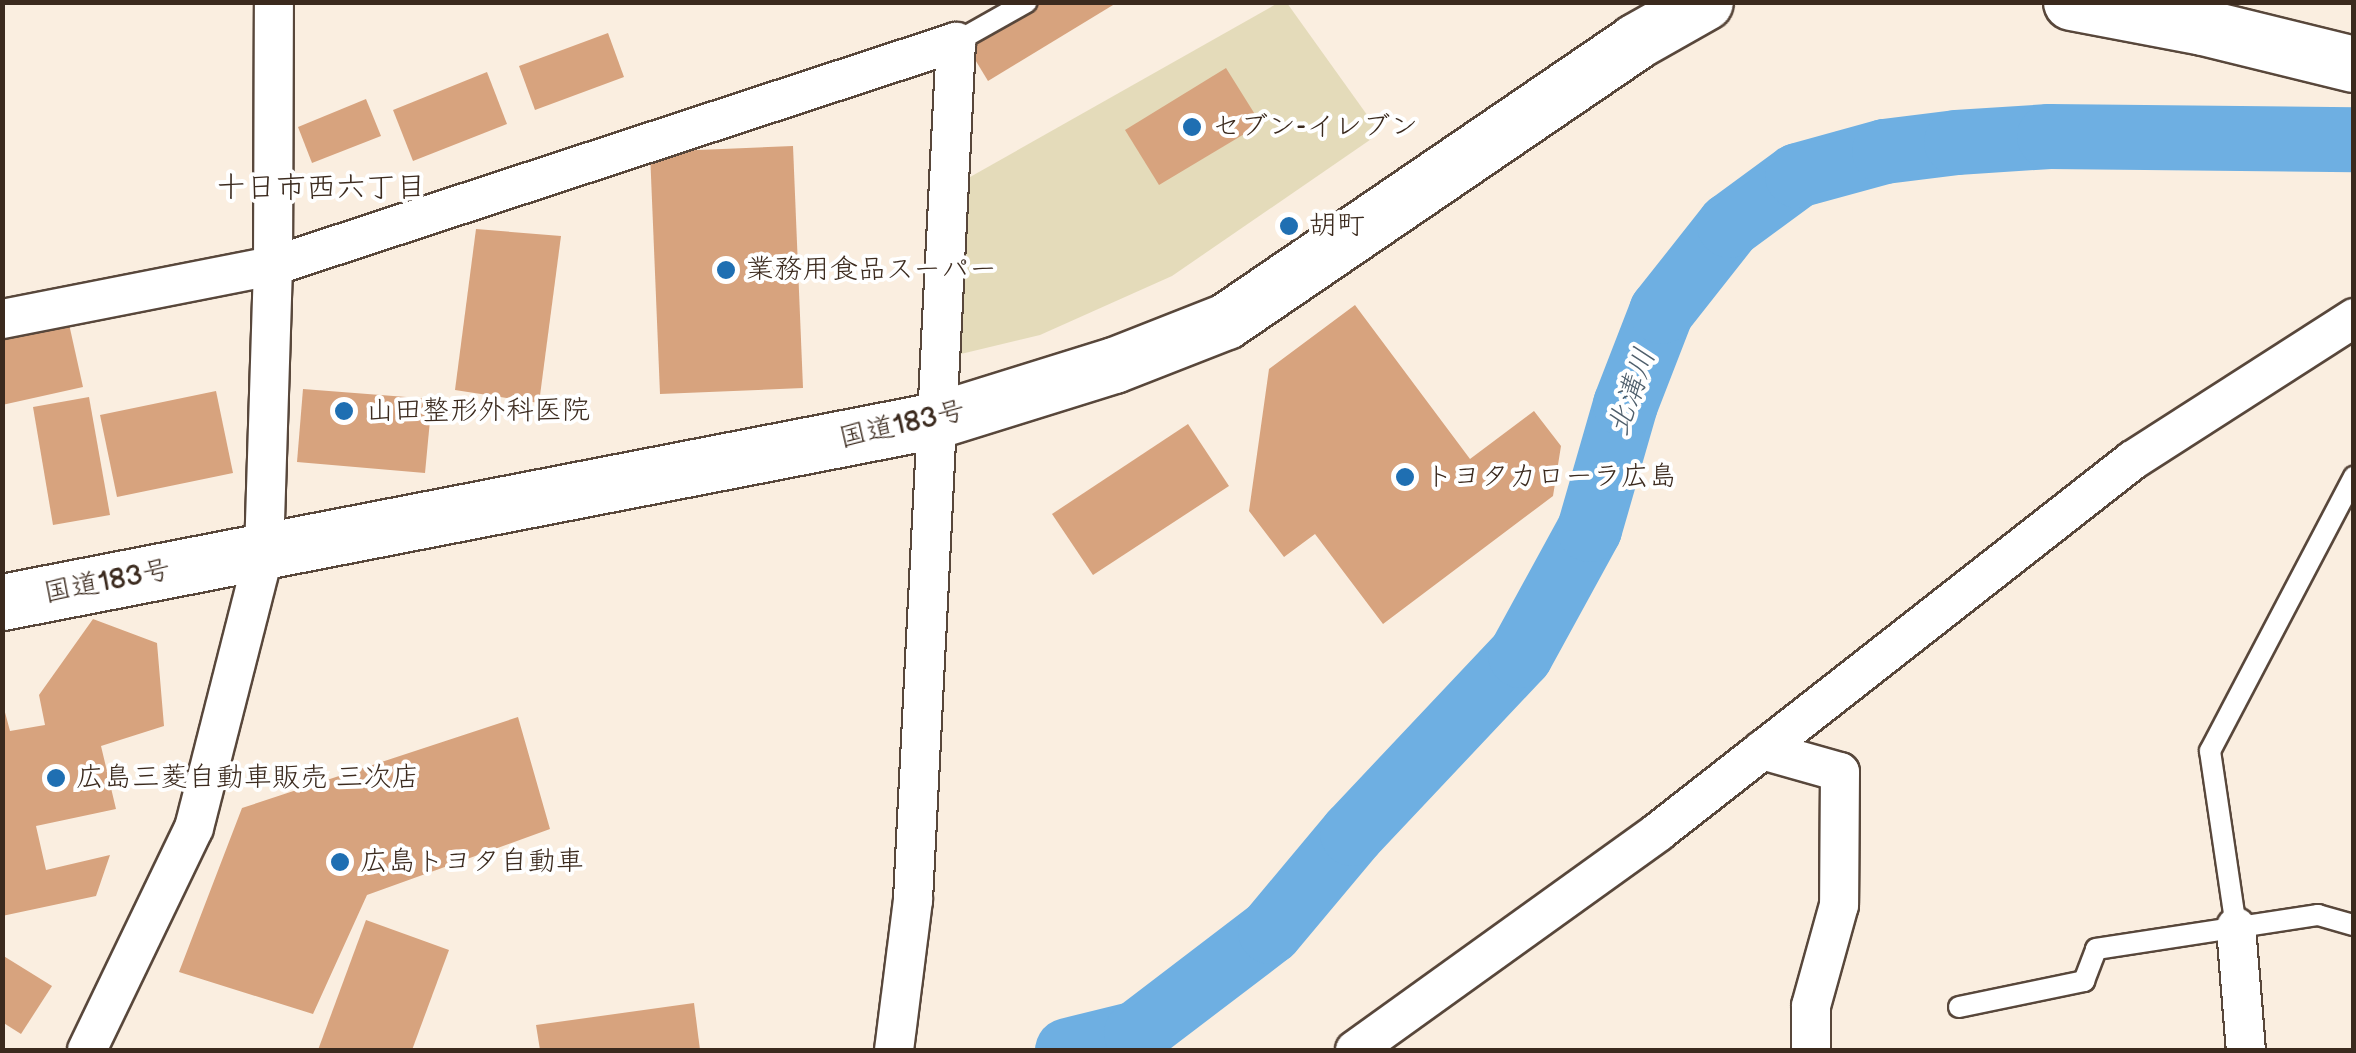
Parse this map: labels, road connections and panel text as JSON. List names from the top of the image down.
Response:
{
  "streets": {
    "highway": ["国道183号"]
  },
  "districts": ["十日市西六丁目"],
  "water": ["北溝川"],
  "places": [
    "セブン-イレブン",
    "胡町",
    "業務用食品スーパー",
    "山田整形外科医院",
    "トヨタカローラ広島",
    "広島三菱自動車販売 三次店",
    "広島トヨタ自動車"
  ]
}
